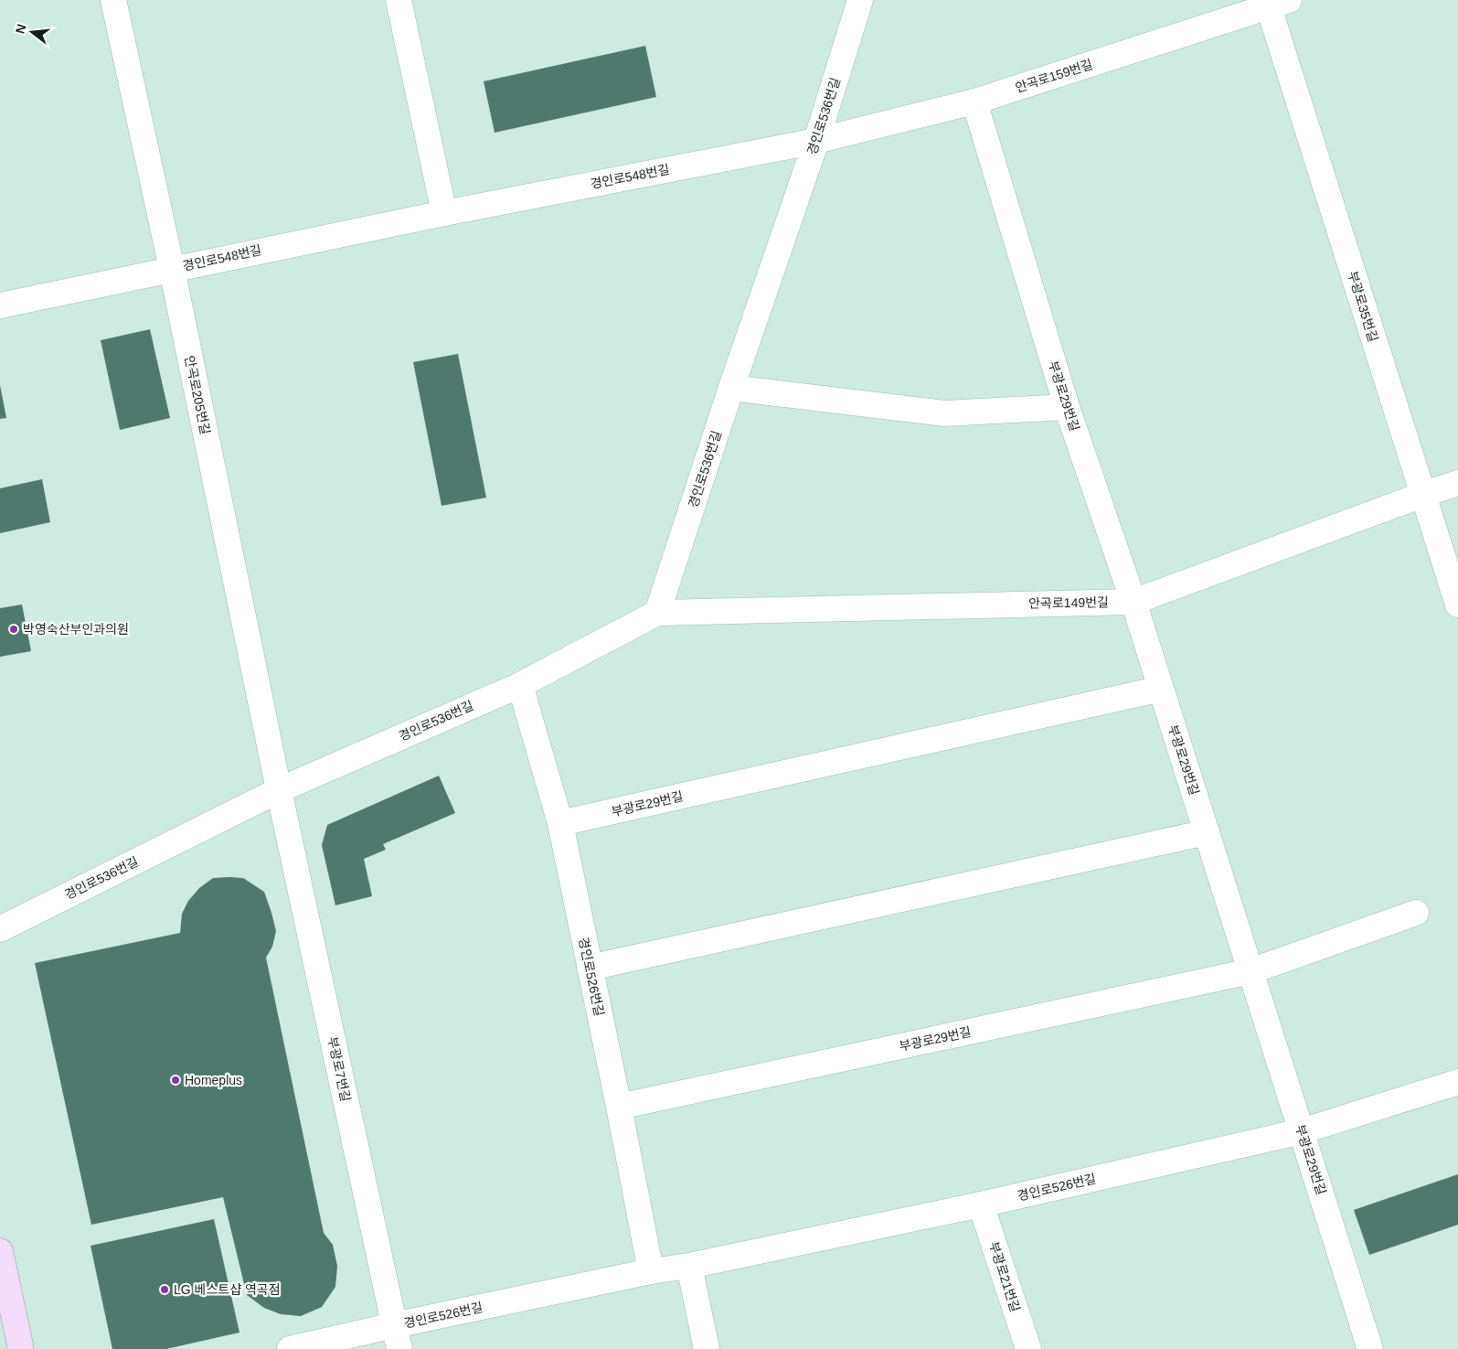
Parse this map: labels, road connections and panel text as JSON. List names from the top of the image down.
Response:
{
  "streets": {
    "street": [
      "안곡로159번길",
      "경인로536번길",
      "경인로548번길",
      "부광로35번길",
      "안곡로205번길",
      "부광로29번길",
      "안곡로149번길",
      "경인로526번길",
      "부광로7번길",
      "부광로21번길"
    ]
  },
  "crossings": [
    ["안곡로159번길", "경인로536번길"],
    ["안곡로159번길", "경인로548번길"],
    ["안곡로159번길", "부광로35번길"],
    ["안곡로159번길", "부광로29번길"],
    ["경인로536번길", "경인로548번길"],
    ["경인로536번길", "안곡로205번길"],
    ["경인로536번길", "안곡로149번길"],
    ["경인로536번길", "경인로526번길"],
    ["경인로536번길", "부광로7번길"],
    ["경인로548번길", "안곡로205번길"],
    ["부광로35번길", "안곡로149번길"],
    ["안곡로205번길", "부광로7번길"],
    ["부광로29번길", "안곡로149번길"],
    ["부광로29번길", "경인로526번길"],
    ["경인로526번길", "부광로7번길"],
    ["경인로526번길", "부광로21번길"]
  ],
  "places": ["박영숙산부인과의원", "Homeplus", "LG 베스트샵 역곡점"],
  "north": "left"
}
